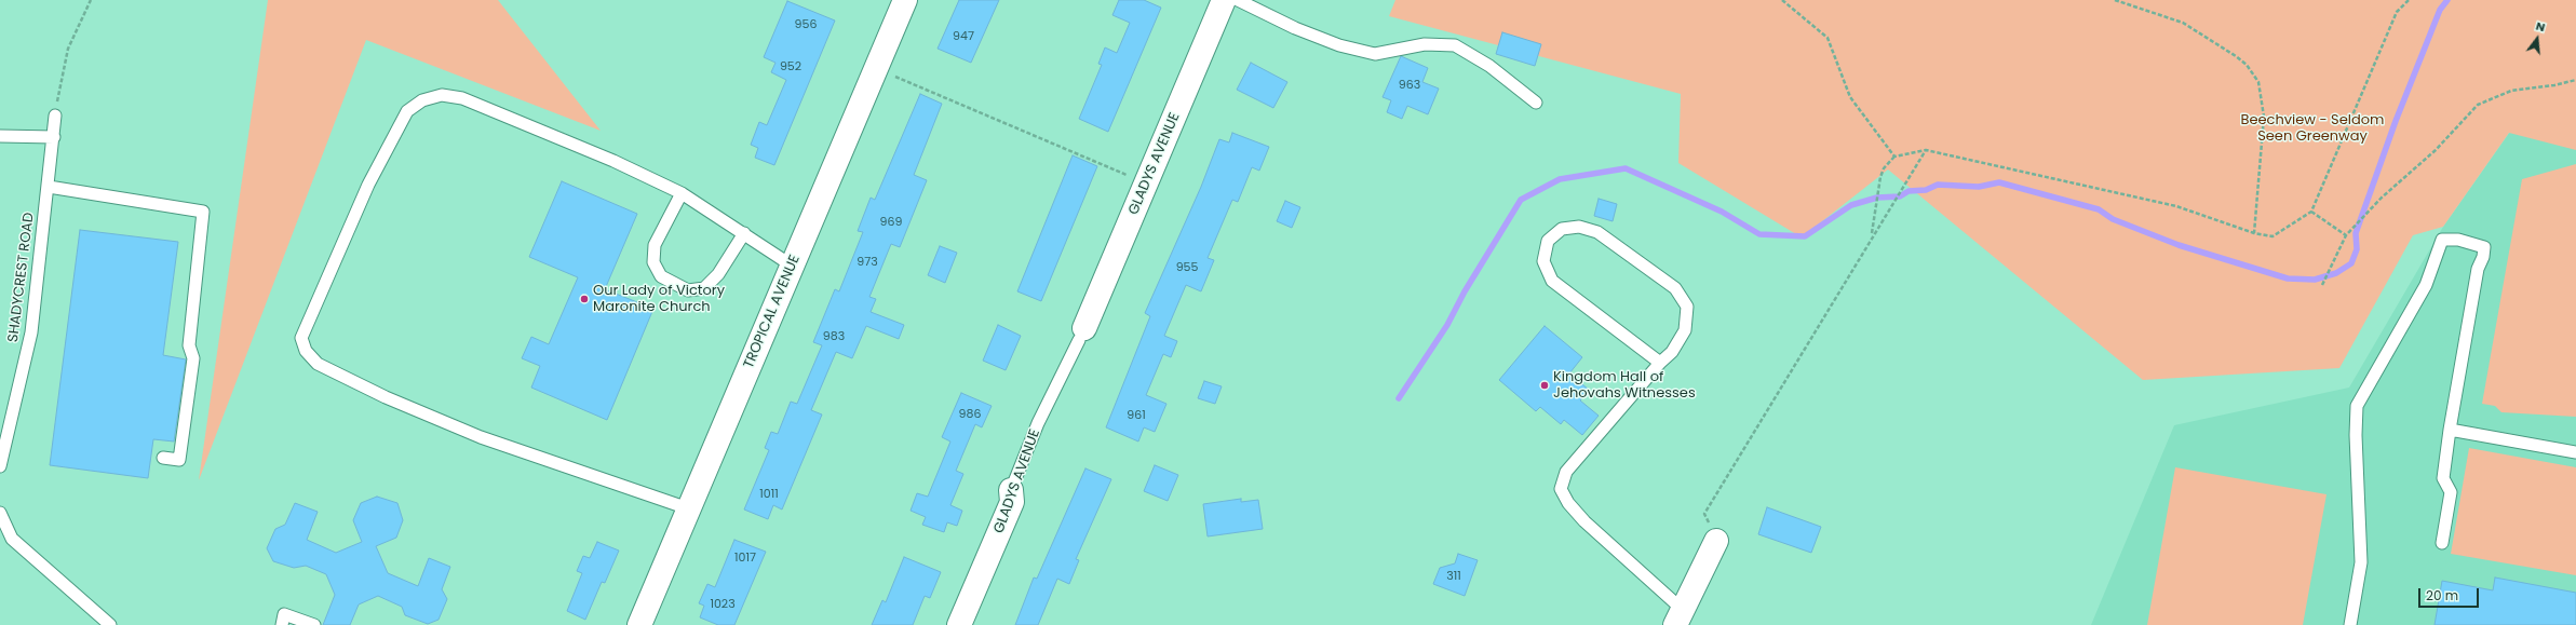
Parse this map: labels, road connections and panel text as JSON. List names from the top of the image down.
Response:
{
  "streets": {
    "street": ["GLADYS AVENUE", "TROPICAL AVENUE"],
    "lane": ["SHADYCREST ROAD"]
  },
  "parks": ["Beechview - Seldom Seen Greenway"],
  "places": ["Our Lady of Victory Maronite Church", "Kingdom Hall of Jehovahs Witnesses"],
  "house_numbers": [
    "956",
    "947",
    "952",
    "963",
    "969",
    "973",
    "955",
    "983",
    "986",
    "961",
    "1011",
    "1017",
    "311",
    "1023"
  ],
  "scale_bar": "20 m",
  "north": "top"
}
